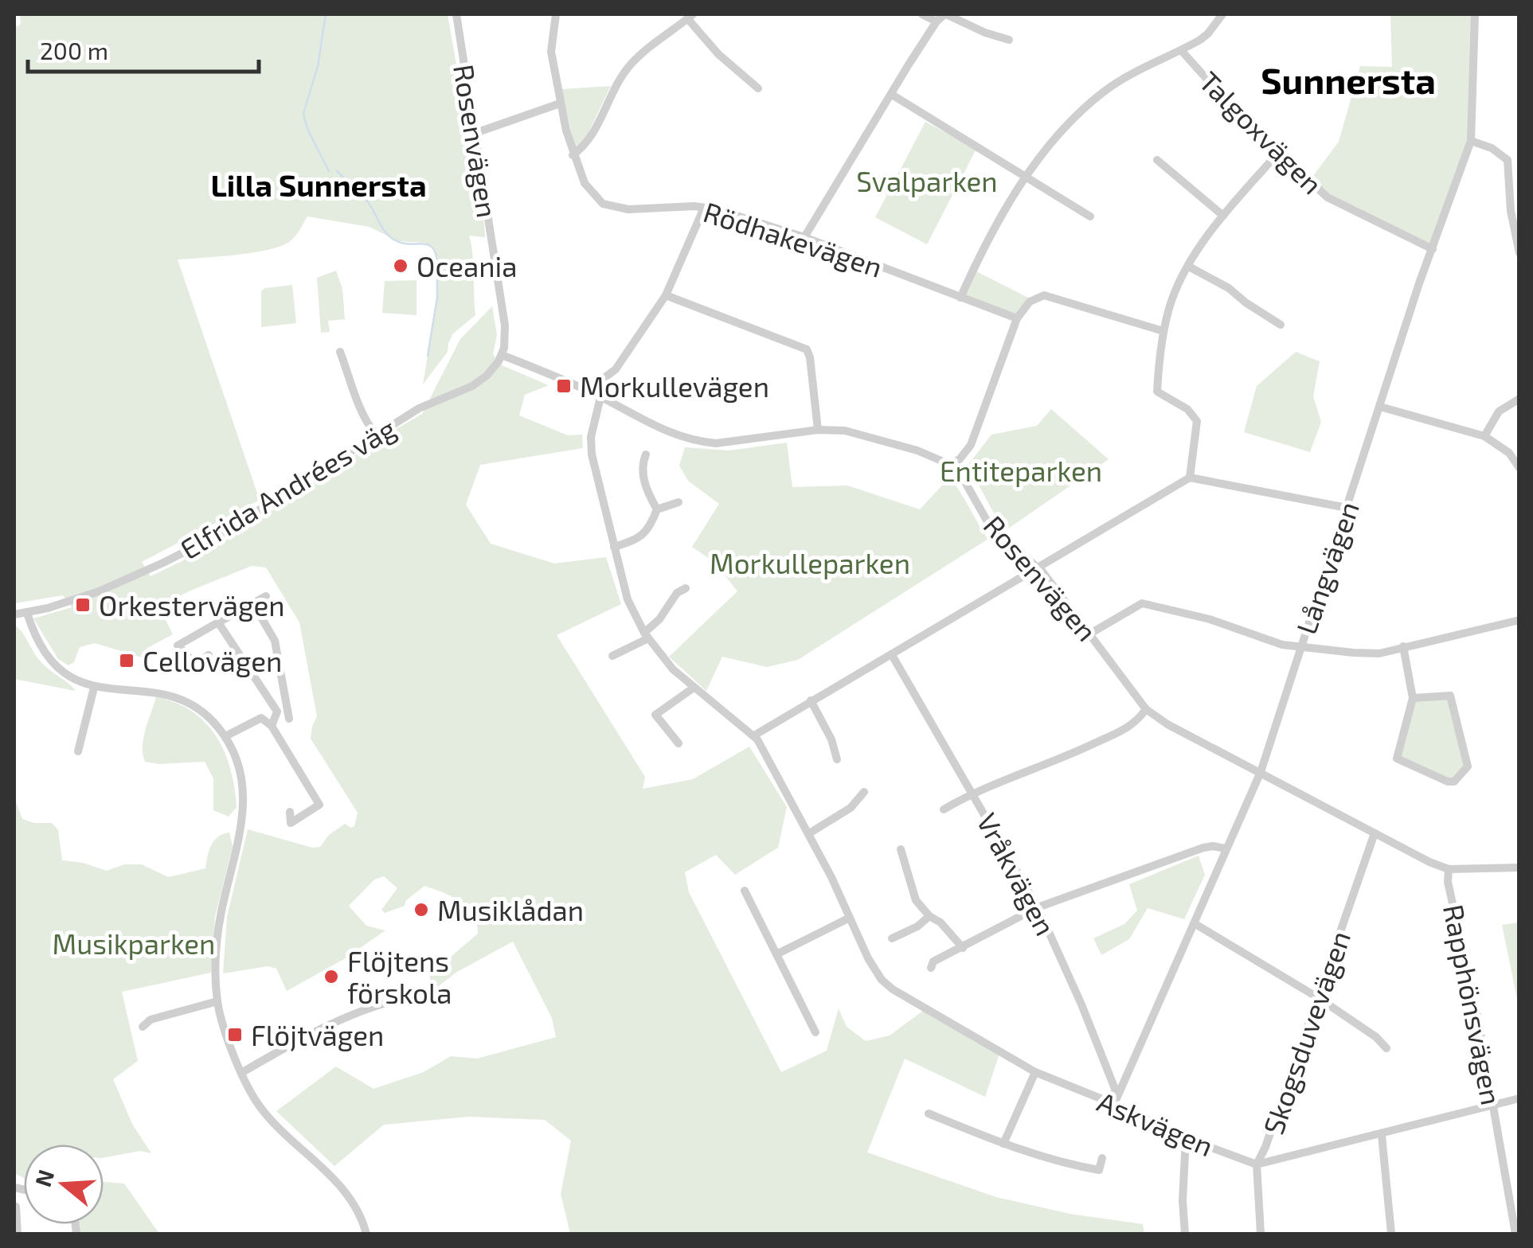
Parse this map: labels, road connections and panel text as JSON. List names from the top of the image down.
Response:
{
  "streets": {
    "street": [
      "Talgoxvägen",
      "Rosenvägen",
      "Rödhakevägen",
      "Elfrida Andrées väg",
      "Långvägen",
      "Vråkvägen",
      "Rapphönsvägen",
      "Skogsduvevägen",
      "Askvägen"
    ]
  },
  "crossings": [
    ["Talgoxvägen", "Långvägen"],
    ["Rosenvägen", "Elfrida Andrées väg"],
    ["Rosenvägen", "Långvägen"],
    ["Rosenvägen", "Rapphönsvägen"],
    ["Rosenvägen", "Skogsduvevägen"],
    ["Långvägen", "Vråkvägen"],
    ["Långvägen", "Askvägen"],
    ["Vråkvägen", "Askvägen"],
    ["Skogsduvevägen", "Askvägen"]
  ],
  "districts": ["Sunnersta", "Lilla Sunnersta"],
  "parks": [
    "Svalparken",
    "Entiteparken",
    "Morkulleparken",
    "Musikparken"
  ],
  "places": {
    "other": ["Oceania", "Musiklådan", "Flöjtens förskola"],
    "transit": [
      "Morkullevägen",
      "Orkestervägen",
      "Cellovägen",
      "Flöjtvägen"
    ]
  },
  "scale_bar": "200 m",
  "north": "left"
}
